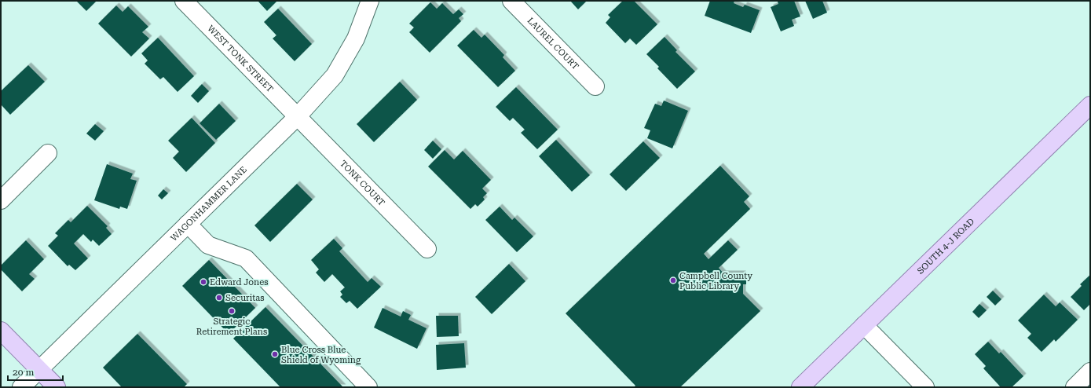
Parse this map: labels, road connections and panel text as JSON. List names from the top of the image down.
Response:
{
  "streets": {
    "main road": ["SOUTH 4-J ROAD"],
    "street": [
      "LAUREL COURT",
      "WEST TONK STREET",
      "TONK COURT",
      "WAGONHAMMER LANE"
    ]
  },
  "crossings": [
    ["WEST TONK STREET", "TONK COURT"],
    ["WEST TONK STREET", "WAGONHAMMER LANE"],
    ["TONK COURT", "WAGONHAMMER LANE"]
  ],
  "places": [
    "Campbell County Public Library",
    "Edward Jones",
    "Securitas",
    "Strategic Retirement Plans",
    "Blue Cross Blue Shield of Wyoming"
  ],
  "scale_bar": "20 m"
}
